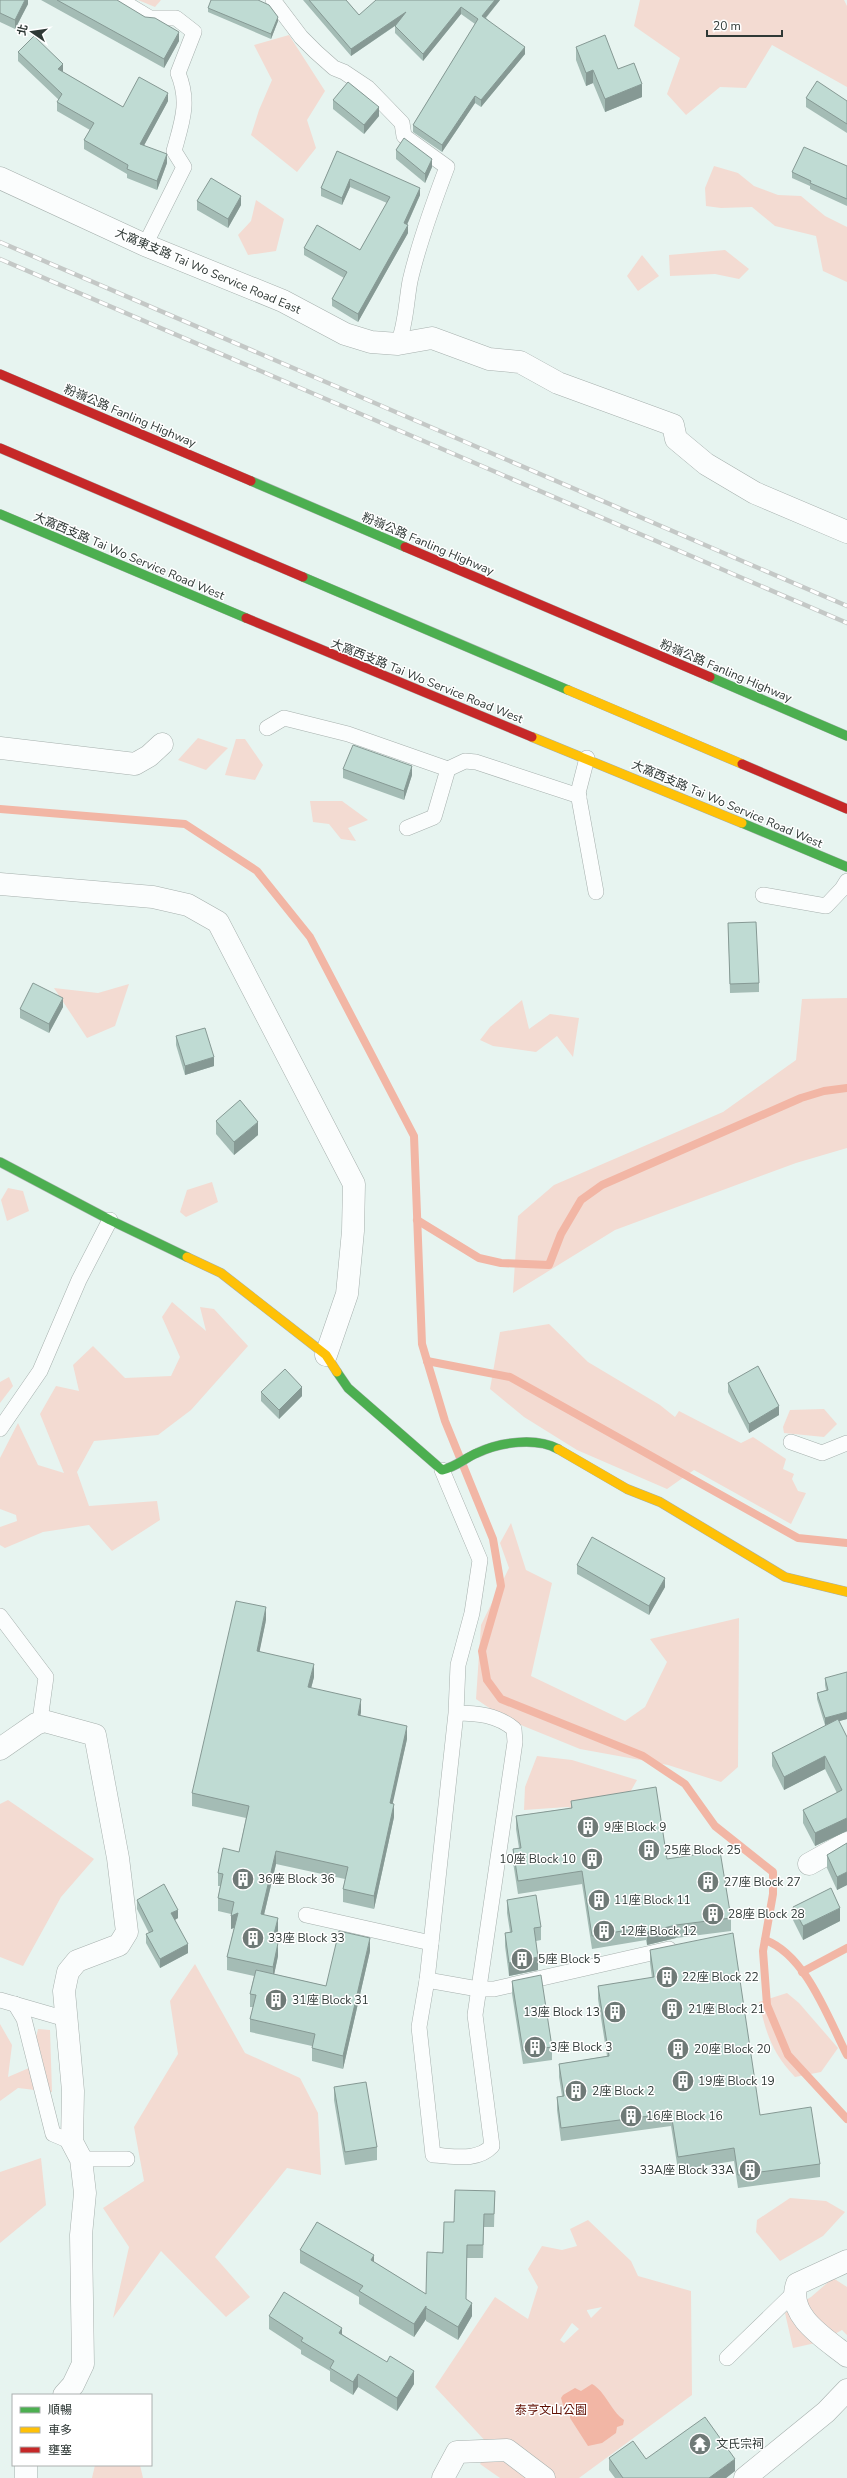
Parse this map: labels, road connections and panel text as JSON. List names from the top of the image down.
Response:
{
  "streets": {
    "main road": ["粉嶺公路 Fanling Highway", "大窩西支路 Tai Wo Service Road West"],
    "street": ["大窩東支路 Tai Wo Service Road East"]
  },
  "parks": ["泰亨文山公園"],
  "places": {
    "building": [
      "9座 Block 9",
      "25座 Block 25",
      "10座 Block 10",
      "36座 Block 36",
      "27座 Block 27",
      "11座 Block 11",
      "28座 Block 28",
      "12座 Block 12",
      "33座 Block 33",
      "5座 Block 5",
      "22座 Block 22",
      "31座 Block 31",
      "21座 Block 21",
      "13座 Block 13",
      "3座 Block 3",
      "20座 Block 20",
      "19座 Block 19",
      "2座 Block 2",
      "16座 Block 16",
      "33A座 Block 33A"
    ],
    "temple": ["文氏宗祠"]
  },
  "legend": ["順暢", "車多", "壅塞"],
  "scale_bar": "20 m",
  "north": "left"
}
